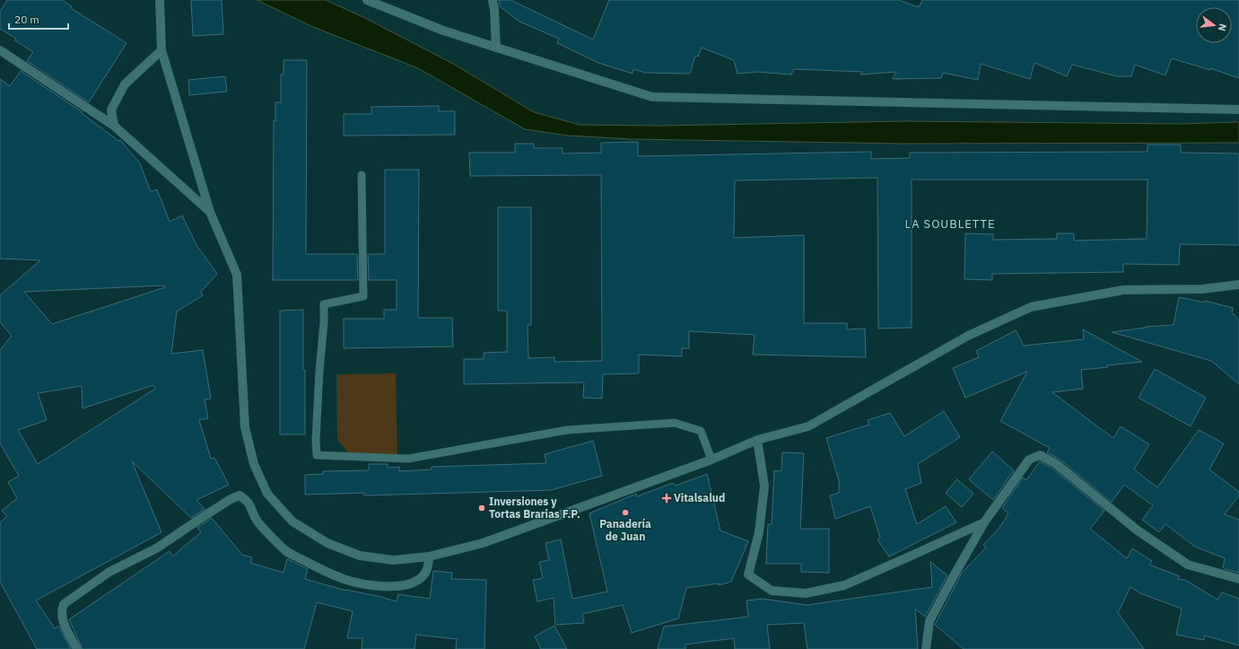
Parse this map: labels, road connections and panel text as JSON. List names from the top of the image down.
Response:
{
  "districts": ["LA SOUBLETTE"],
  "places": {
    "health": ["Vitalsalud"],
    "other": ["Inversiones y Tortas Brarias F.P.", "Panadería de Juan"]
  },
  "scale_bar": "20 m",
  "north": "right"
}
